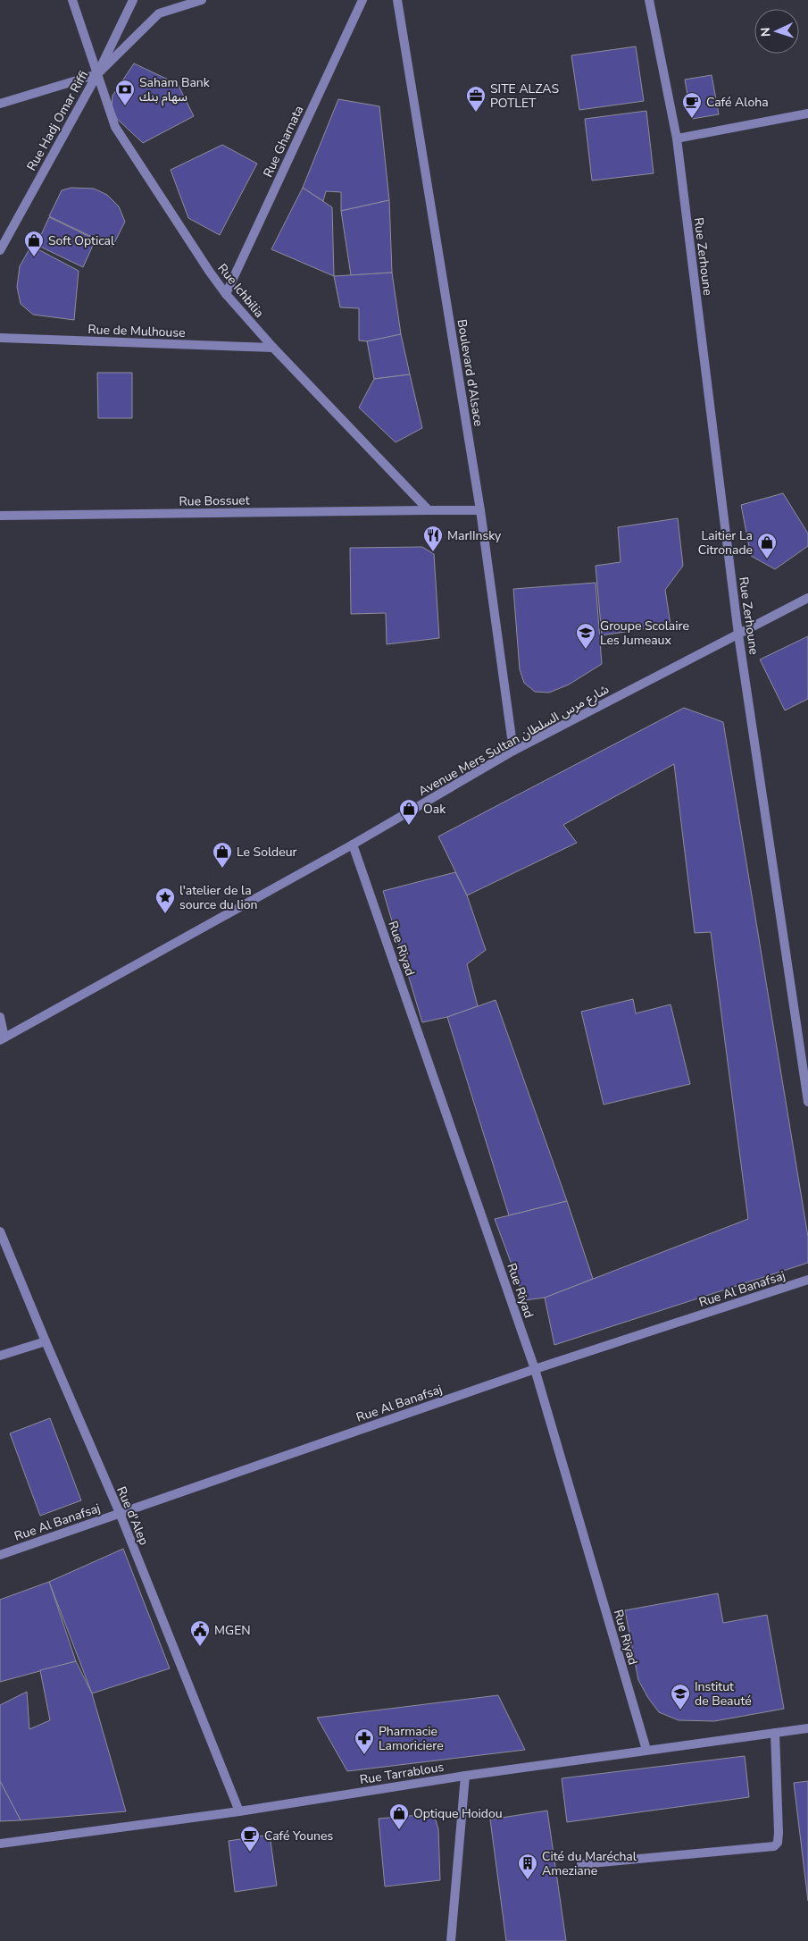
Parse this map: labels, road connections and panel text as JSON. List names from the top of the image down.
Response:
{
  "streets": {
    "street": [
      "Rue Hadj Omar Riffi",
      "Rue Gharnata",
      "Rue Zerhoune",
      "Rue Ichbilia",
      "Rue de Mulhouse",
      "Boulevard d'Alsace",
      "Rue Bossuet",
      "Avenue Mers Sultan شارع مرس السلطان",
      "Rue Riyad",
      "Rue Al Banafsaj",
      "Rue d'Alep",
      "Rue Tarrablous"
    ]
  },
  "crossings": [
    ["Rue Hadj Omar Riffi", "Rue Ichbilia"],
    ["Rue Gharnata", "Rue Ichbilia"],
    ["Rue Zerhoune", "Avenue Mers Sultan شارع مرس السلطان"],
    ["Rue Ichbilia", "Rue de Mulhouse"],
    ["Rue Ichbilia", "Rue Bossuet"],
    ["Boulevard d'Alsace", "Avenue Mers Sultan شارع مرس السلطان"],
    ["Avenue Mers Sultan شارع مرس السلطان", "Rue Riyad"],
    ["Rue Riyad", "Rue Al Banafsaj"],
    ["Rue Riyad", "Rue Tarrablous"],
    ["Rue Al Banafsaj", "Rue d'Alep"],
    ["Rue d'Alep", "Rue Tarrablous"]
  ],
  "places": {
    "bank": ["Saham Bank سهام بنك"],
    "office": ["SITE ALZAS POTLET"],
    "cafe": ["Café Aloha", "Café Younes"],
    "shop": [
      "Soft Optical",
      "Laitier La Citronade",
      "Oak",
      "Le Soldeur",
      "Optique Hoidou"
    ],
    "restaurant": ["MarIInsky"],
    "school or university": ["Groupe Scolaire Les Jumeaux", "Institut de Beauté"],
    "place": ["l'atelier de la source du lion"],
    "public building": ["MGEN"],
    "pharmacy": ["Pharmacie Lamoriciere"],
    "building": ["Cité du Maréchal Ameziane"]
  },
  "north": "left"
}
